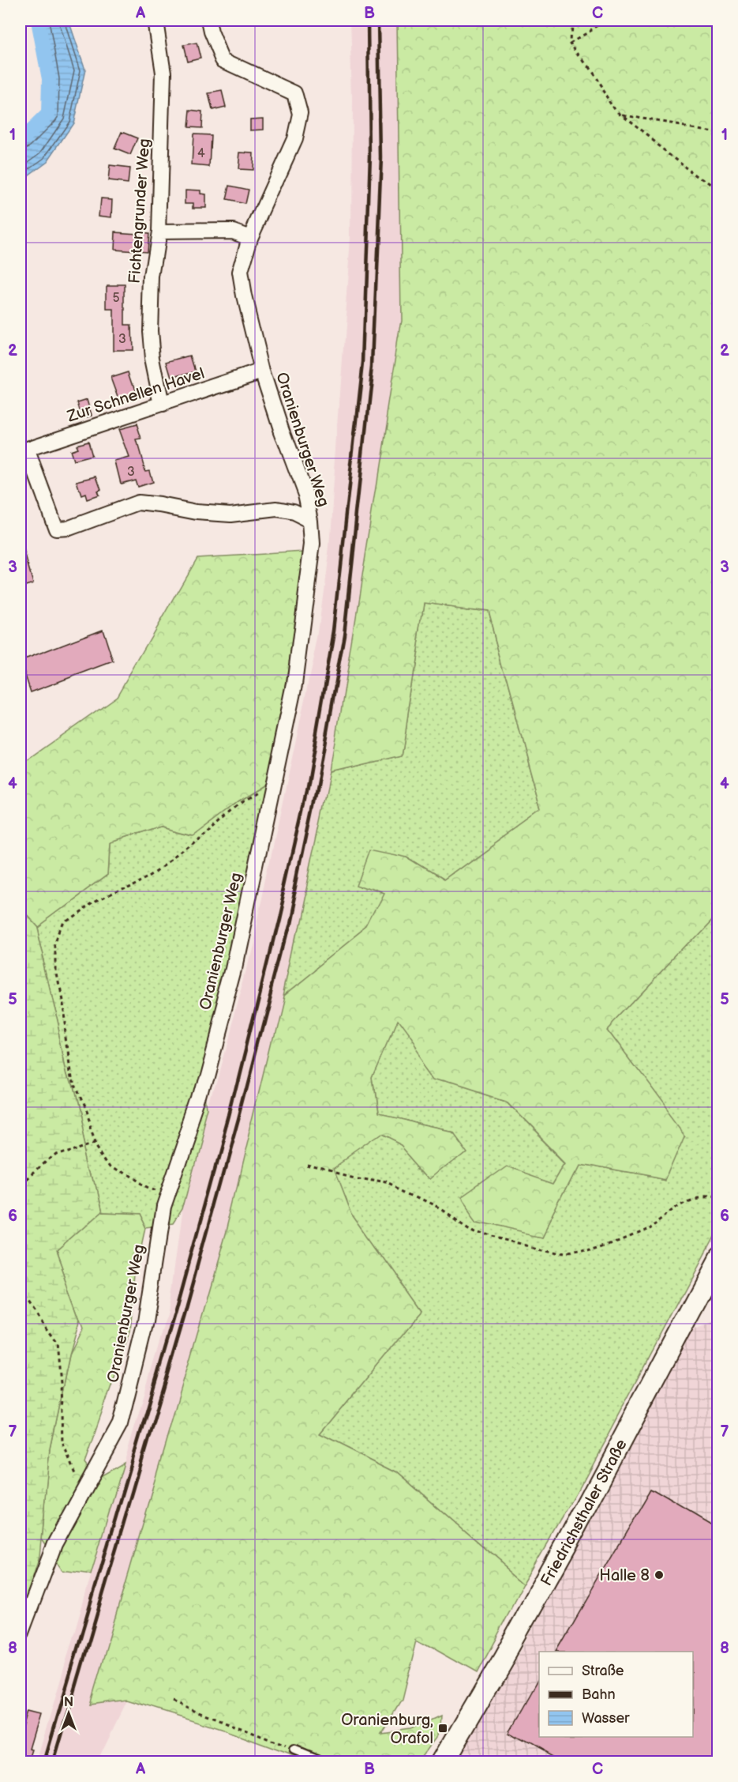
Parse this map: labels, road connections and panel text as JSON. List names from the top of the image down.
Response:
{
  "streets": {
    "street": [
      "Fichtengrunder Weg",
      "Zur Schnellen Havel",
      "Oranienburger Weg",
      "Friedrichsthaler Straße"
    ]
  },
  "crossings": [
    ["Fichtengrunder Weg", "Zur Schnellen Havel"],
    ["Zur Schnellen Havel", "Oranienburger Weg"]
  ],
  "places": {
    "other": ["Halle 8"],
    "transit": ["Oranienburg, Orafol"]
  },
  "house_numbers": [
    "4",
    "5",
    "3",
    "3"
  ],
  "legend": ["Straße", "Bahn", "Wasser"],
  "north": "top",
  "grid": {
    "columns": ["A", "B", "C"],
    "rows": [
      "1",
      "2",
      "3",
      "4",
      "5",
      "6",
      "7",
      "8"
    ]
  }
}
